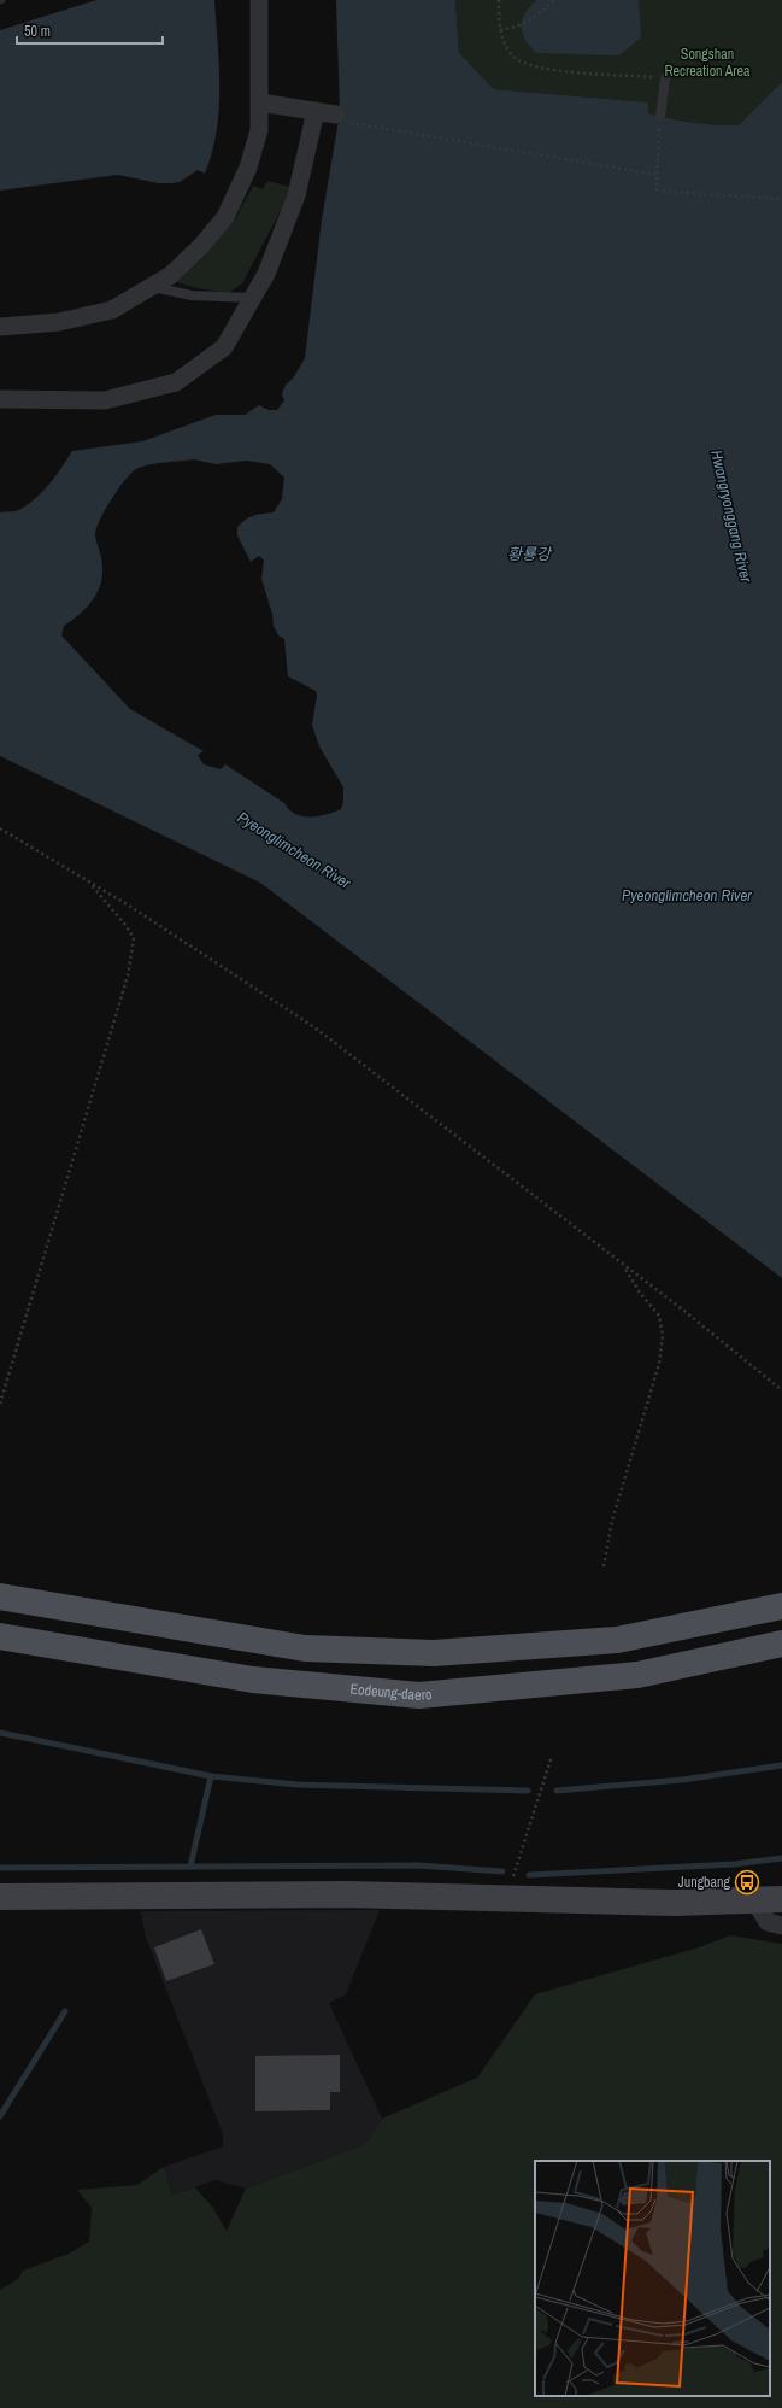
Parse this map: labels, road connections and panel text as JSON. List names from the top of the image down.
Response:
{
  "streets": {
    "main road": ["Eodeung-daero"]
  },
  "water": ["Hwangryonggang River", "황룡강", "Pyeonglimcheon River"],
  "parks": ["Songshan Recreation Area"],
  "places": {
    "bus stop": ["Jungbang"]
  },
  "scale_bar": "50 m"
}
